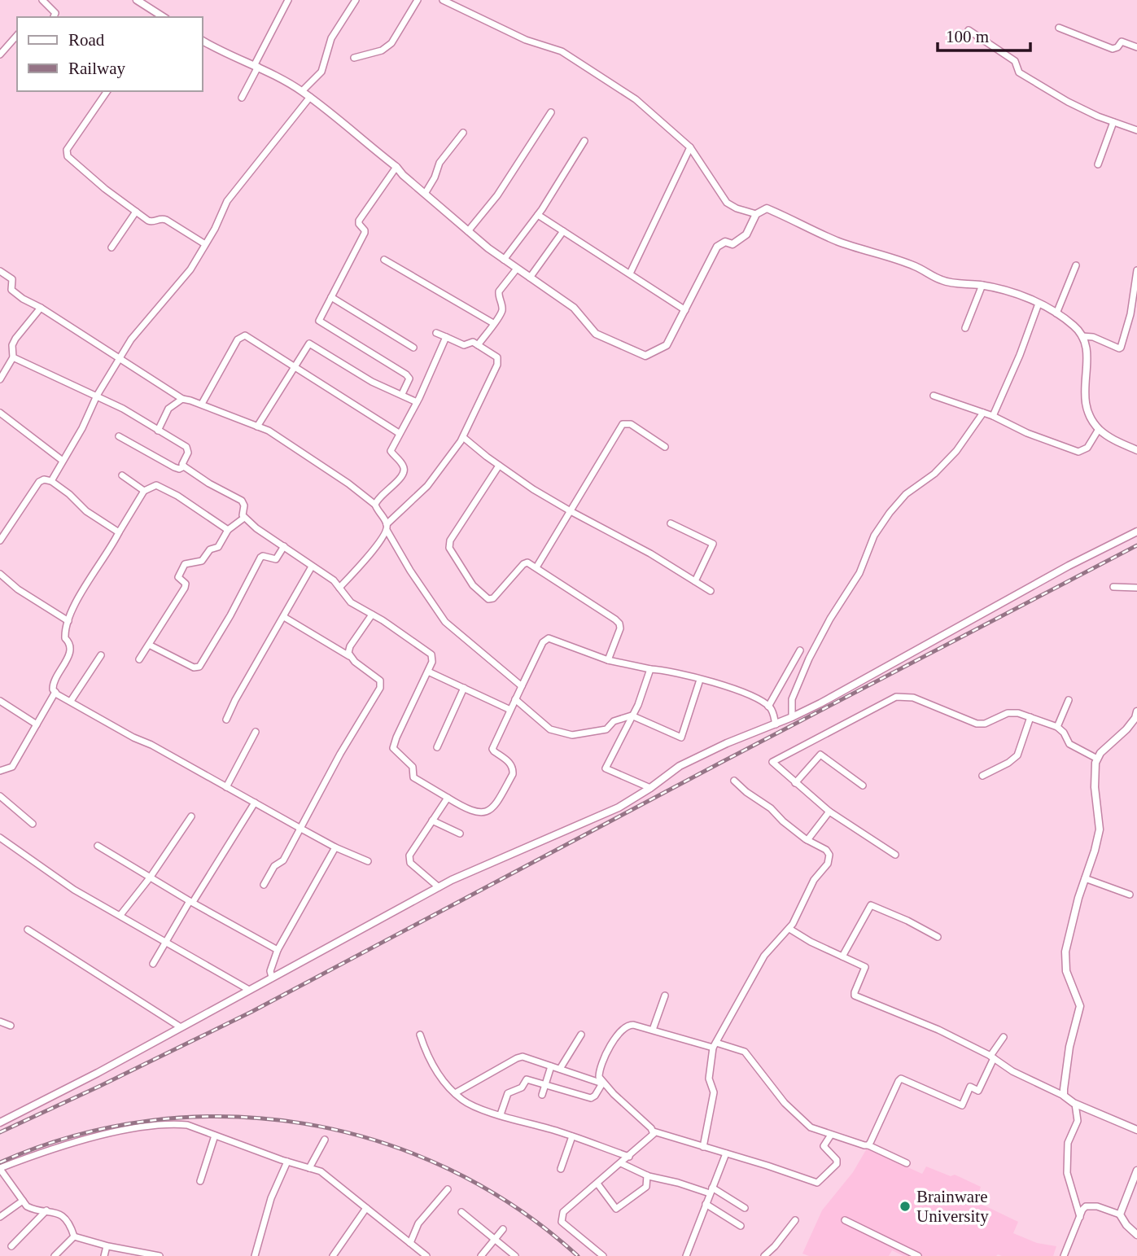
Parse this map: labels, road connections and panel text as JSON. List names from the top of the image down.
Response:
{
  "places": ["Brainware University"],
  "legend": ["Road", "Railway"],
  "scale_bar": "100 m"
}
